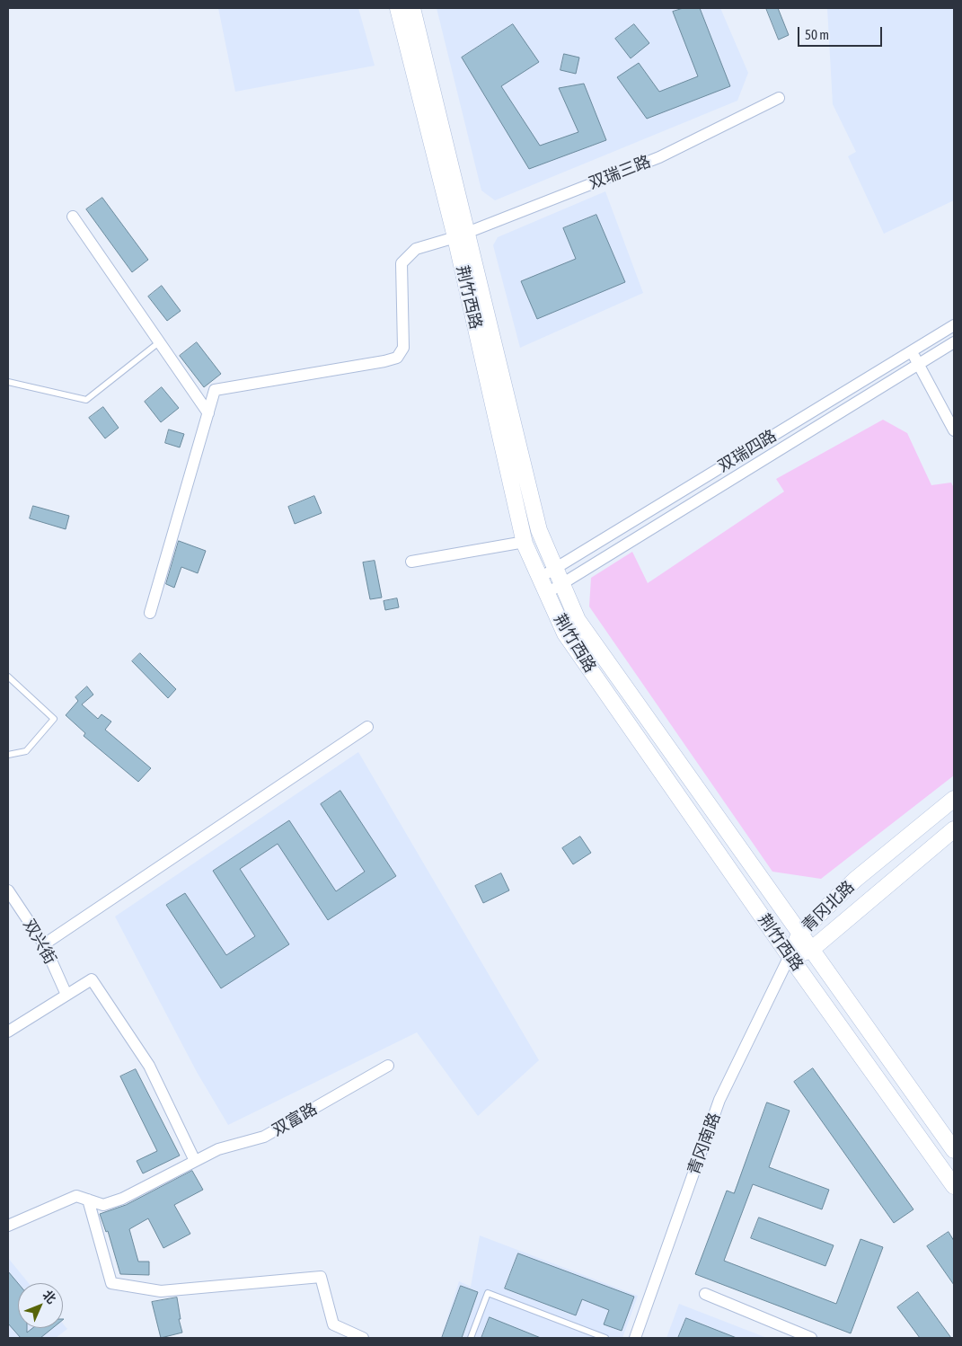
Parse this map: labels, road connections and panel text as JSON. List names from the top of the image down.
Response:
{
  "streets": {
    "main road": ["荆竹西路", "青冈北路"],
    "street": [
      "双瑞三路",
      "双瑞四路",
      "双兴街",
      "双富路",
      "青冈南路"
    ]
  },
  "crossings": [
    ["双瑞三路", "荆竹西路"],
    ["荆竹西路", "双瑞四路"],
    ["荆竹西路", "青冈北路"],
    ["荆竹西路", "青冈南路"],
    ["青冈北路", "青冈南路"]
  ],
  "scale_bar": "50 m",
  "north": "top right"
}
